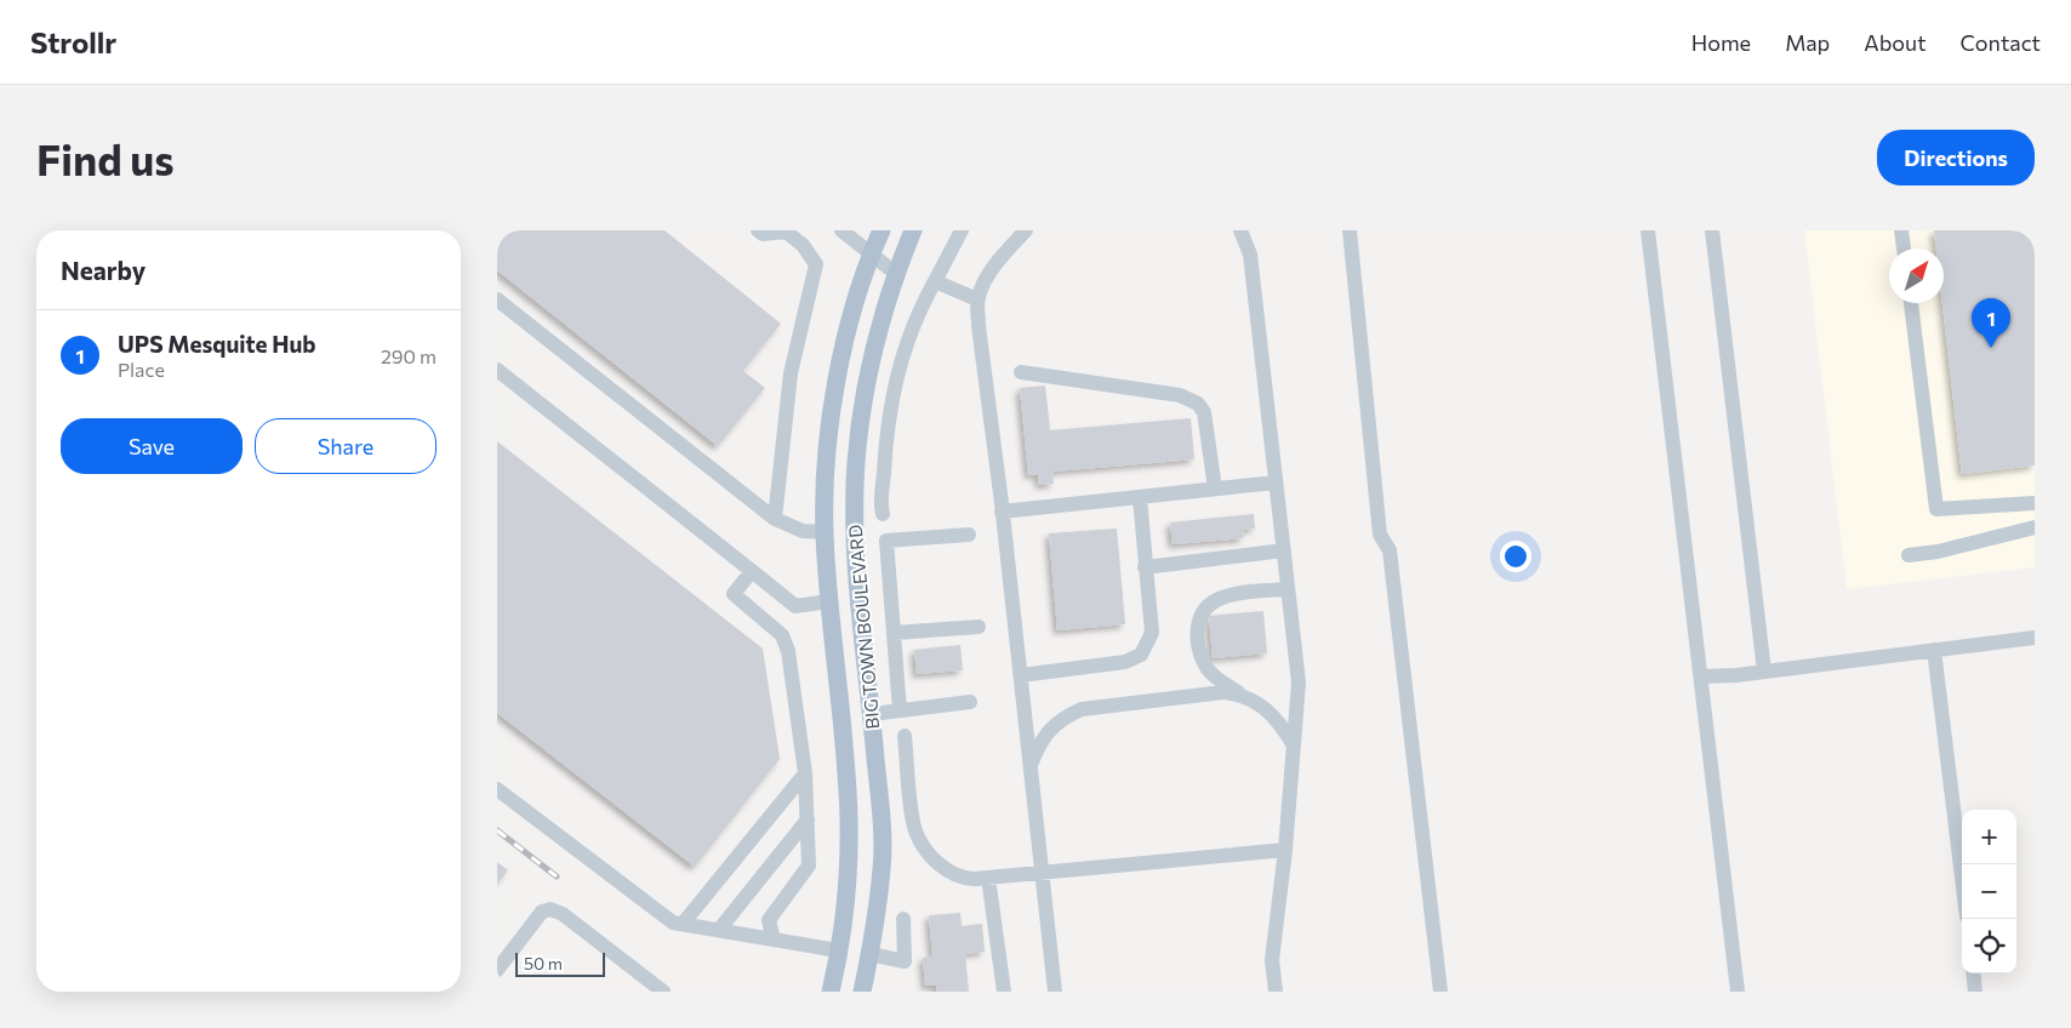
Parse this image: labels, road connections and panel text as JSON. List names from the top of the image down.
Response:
{
  "streets": {
    "main road": ["BIG TOWN BOULEVARD"]
  },
  "scale_bar": "50 m",
  "north": "top right",
  "page": {
    "header": "Strollr",
    "nav": [
      "Home",
      "Map",
      "About",
      "Contact"
    ],
    "buttons": [
      "Directions",
      ["Save", "Share"]
    ],
    "title": "Find us",
    "heading": "Nearby",
    "pins": "1",
    "list": [
      {
        "mark": "1",
        "name": "UPS Mesquite Hub",
        "note": "Place",
        "value": "290 m"
      }
    ],
    "map_buttons": ["+", "−"],
    "scale": "50 m"
  }
}
